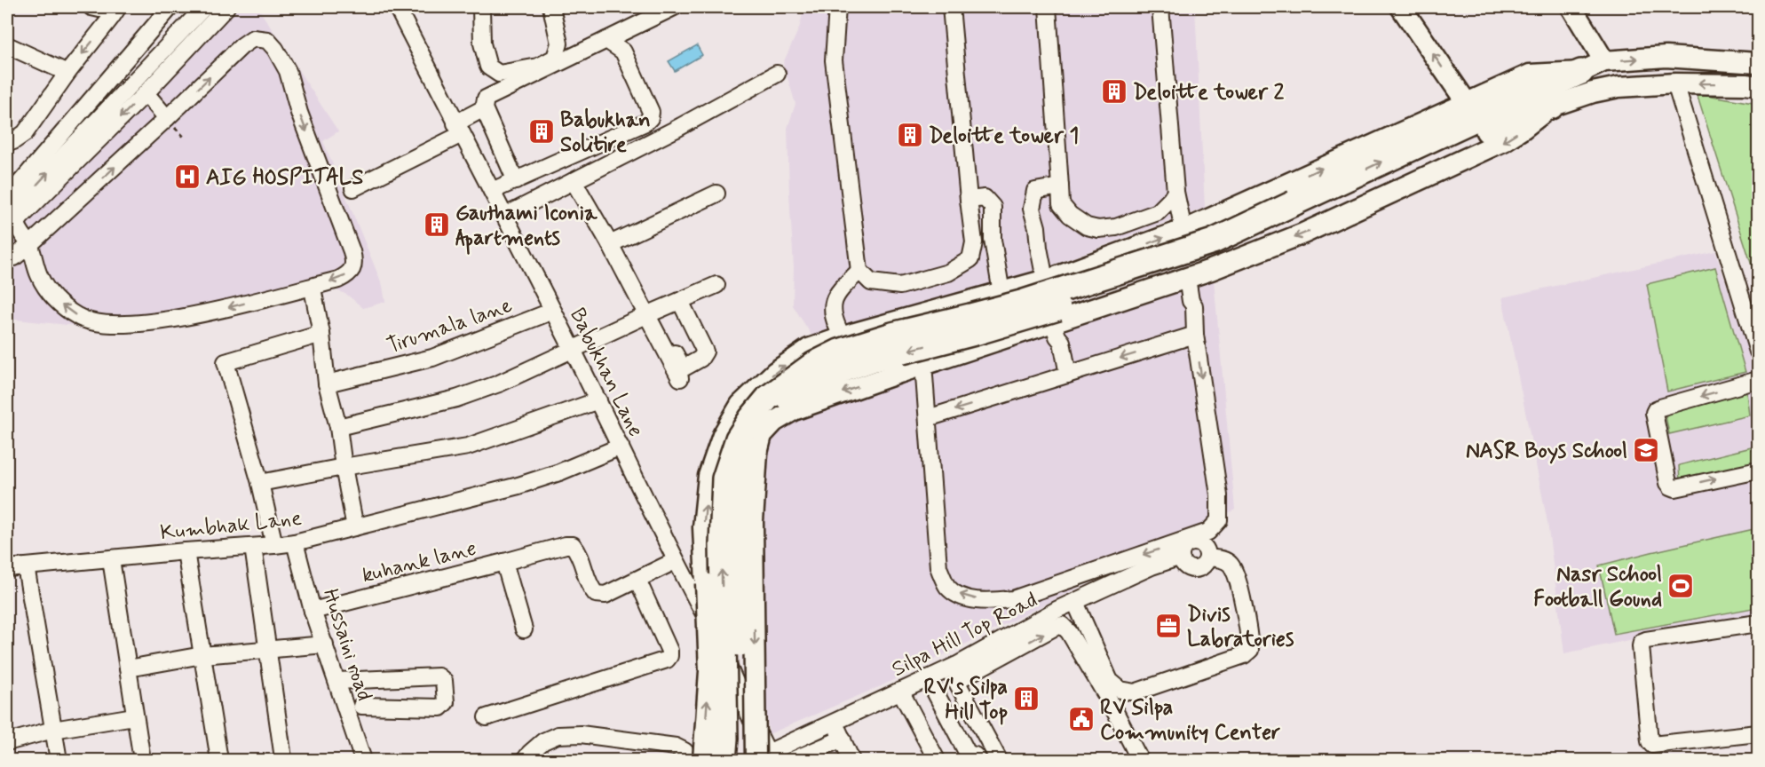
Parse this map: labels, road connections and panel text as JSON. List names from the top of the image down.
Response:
{
  "streets": {
    "street": [
      "Tirumala lane",
      "Babukhan Lane",
      "Kumbhak Lane",
      "kuhank lane",
      "Silpa Hill Top Road",
      "Hussaini road"
    ]
  },
  "crossings": [
    ["Tirumala lane", "Babukhan Lane"],
    ["Babukhan Lane", "Kumbhak Lane"],
    ["Babukhan Lane", "Silpa Hill Top Road"],
    ["Kumbhak Lane", "Hussaini road"],
    ["kuhank lane", "Hussaini road"]
  ],
  "places": {
    "building": [
      "Deloitte tower 2",
      "Babukhan Solitire",
      "Deloitte tower 1",
      "Gauthami Iconia Apartments",
      "RV's Silpa Hill Top"
    ],
    "hospital": ["AIG HOSPITALS"],
    "school or university": ["NASR Boys School"],
    "sports": ["Nasr School Football Gound"],
    "office": ["Divis Labratories"],
    "public building": ["RV Silpa Community Center"]
  }
}
